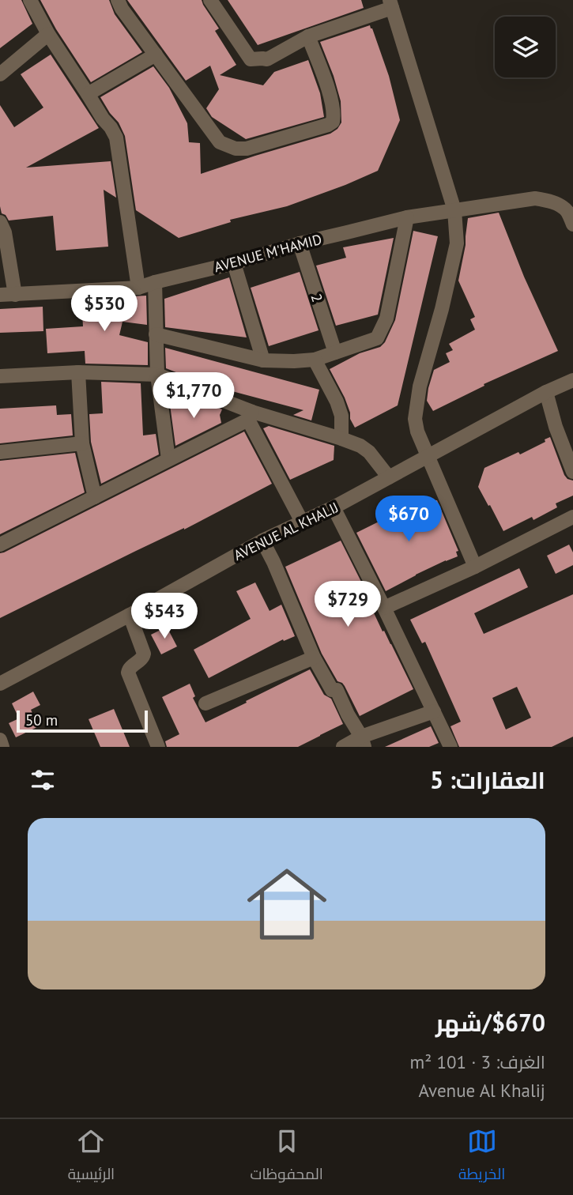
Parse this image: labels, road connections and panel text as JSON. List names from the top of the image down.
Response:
{
  "streets": {
    "street": ["AVENUE M'HAMID", "2", "AVENUE AL KHALIJ"]
  },
  "crossings": [
    ["AVENUE M'HAMID", "2"]
  ],
  "scale_bar": "50 m",
  "page": {
    "price": [
      "$530",
      "$1,770",
      "$670",
      "$729",
      "$543"
    ],
    "scale": "50 m",
    "heading": "العقارات: 5",
    "list": [
      {
        "name": "$670/شهر",
        "note": "الغرف: 3 · 101 m² · Avenue Al Khalij"
      }
    ],
    "tabs": ["الخريطة", "المحفوظات", "الرئيسية"]
  }
}
